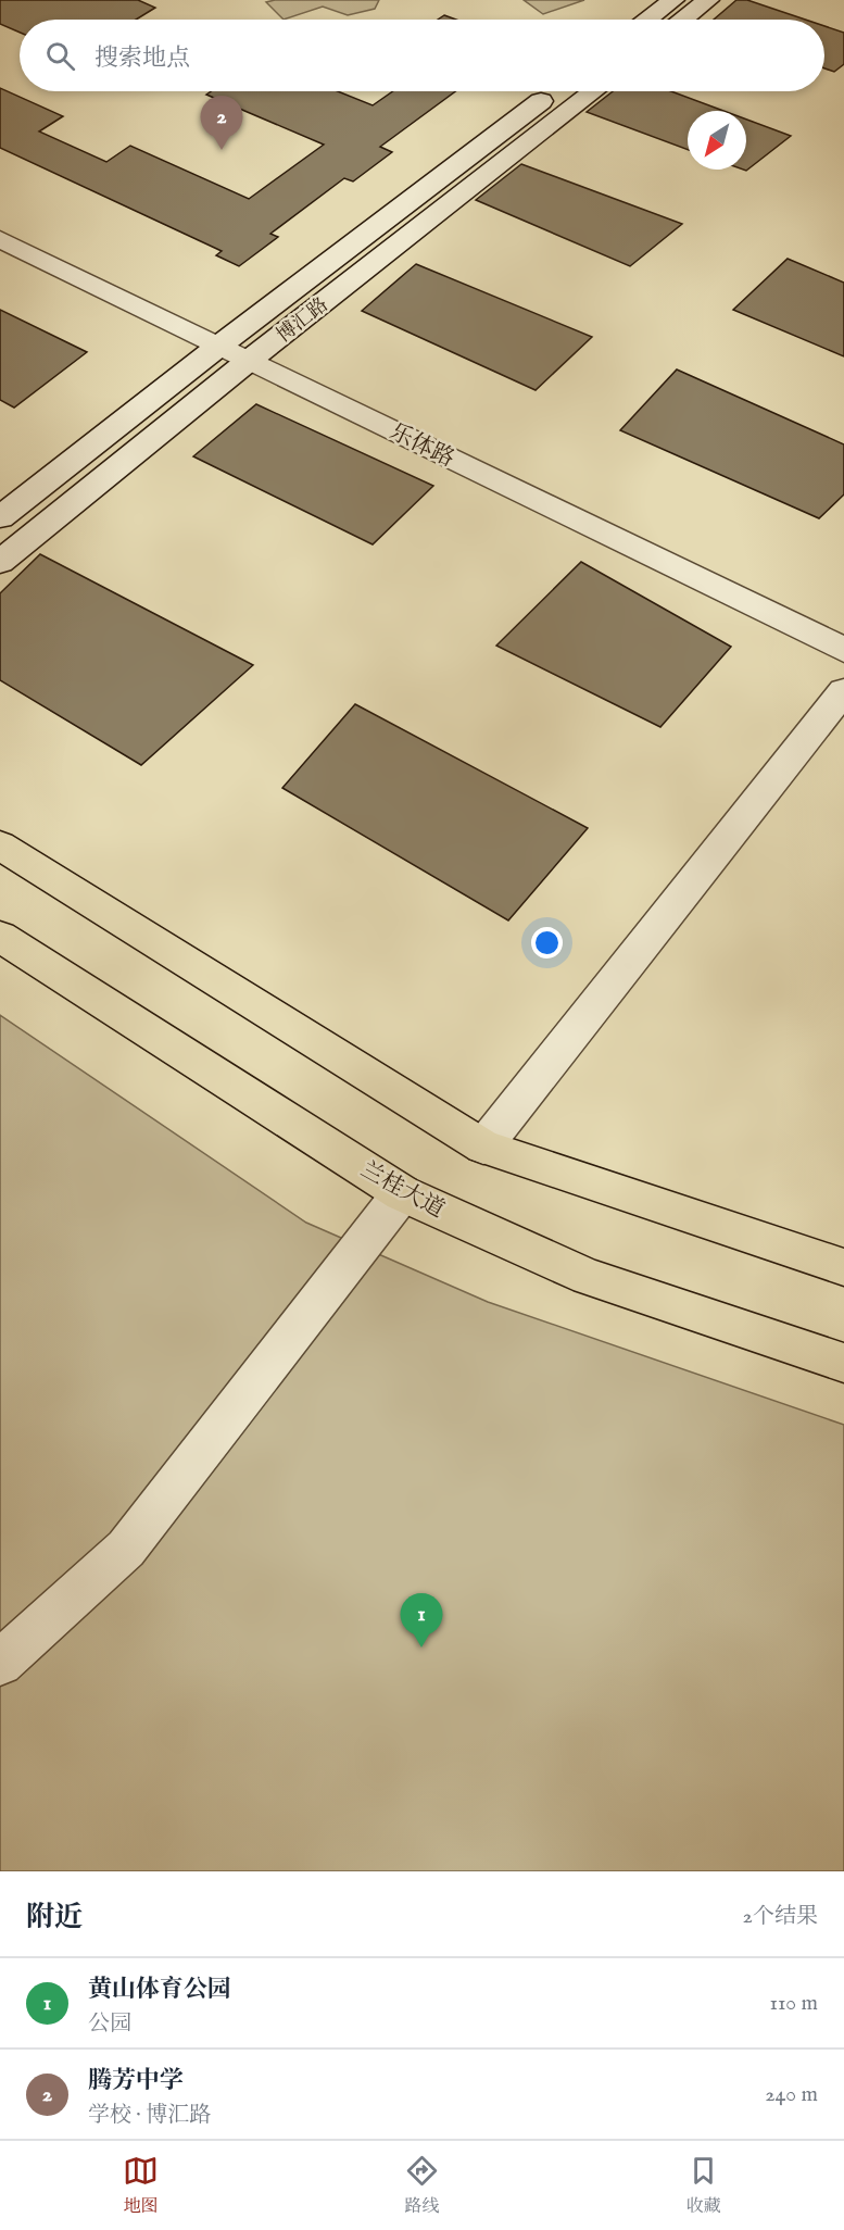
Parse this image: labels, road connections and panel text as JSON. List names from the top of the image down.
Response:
{
  "streets": {
    "main road": ["博汇路", "乐体路", "兰桂大道"]
  },
  "crossings": [
    ["博汇路", "乐体路"]
  ],
  "north": "bottom left",
  "page": {
    "search": "搜索地点",
    "pins": ["2", "1"],
    "heading": ["附近", "2个结果"],
    "list": [
      {
        "mark": "1",
        "name": "黄山体育公园",
        "note": "公园",
        "value": "110 m"
      },
      {
        "mark": "2",
        "name": "腾芳中学",
        "note": "学校 · 博汇路",
        "value": "240 m"
      }
    ],
    "nav": ["地图", "路线", "收藏"]
  }
}
